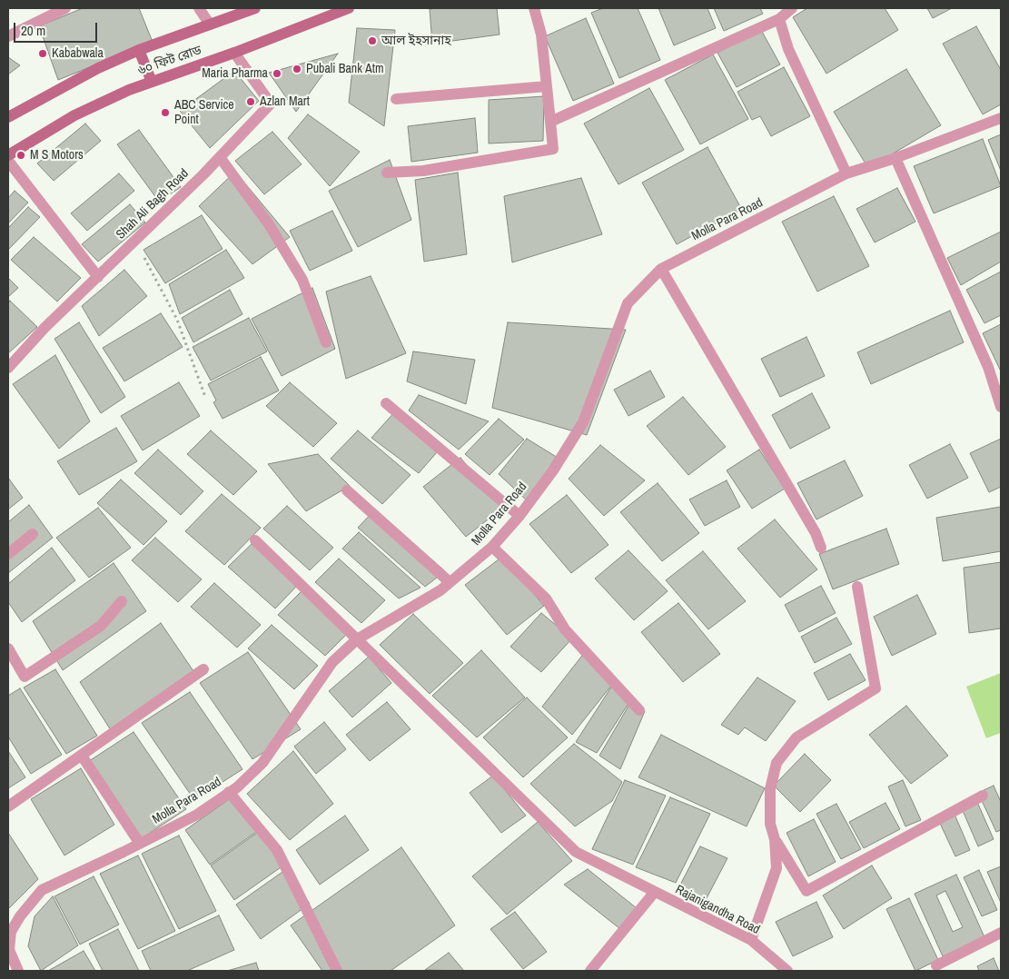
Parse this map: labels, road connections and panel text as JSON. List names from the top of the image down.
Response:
{
  "streets": {
    "street": [
      "৬০ ফিট রোড",
      "Shah Ali Bagh Road",
      "Molla Para Road",
      "Rajanigandha Road"
    ]
  },
  "crossings": [
    ["৬০ ফিট রোড", "Shah Ali Bagh Road"],
    ["Molla Para Road", "Rajanigandha Road"]
  ],
  "places": [
    "আল ইহসানাহ",
    "Kababwala",
    "Pubali Bank Atm",
    "Maria Pharma",
    "Azlan Mart",
    "ABC Service Point",
    "M S Motors"
  ],
  "scale_bar": "20 m"
}
